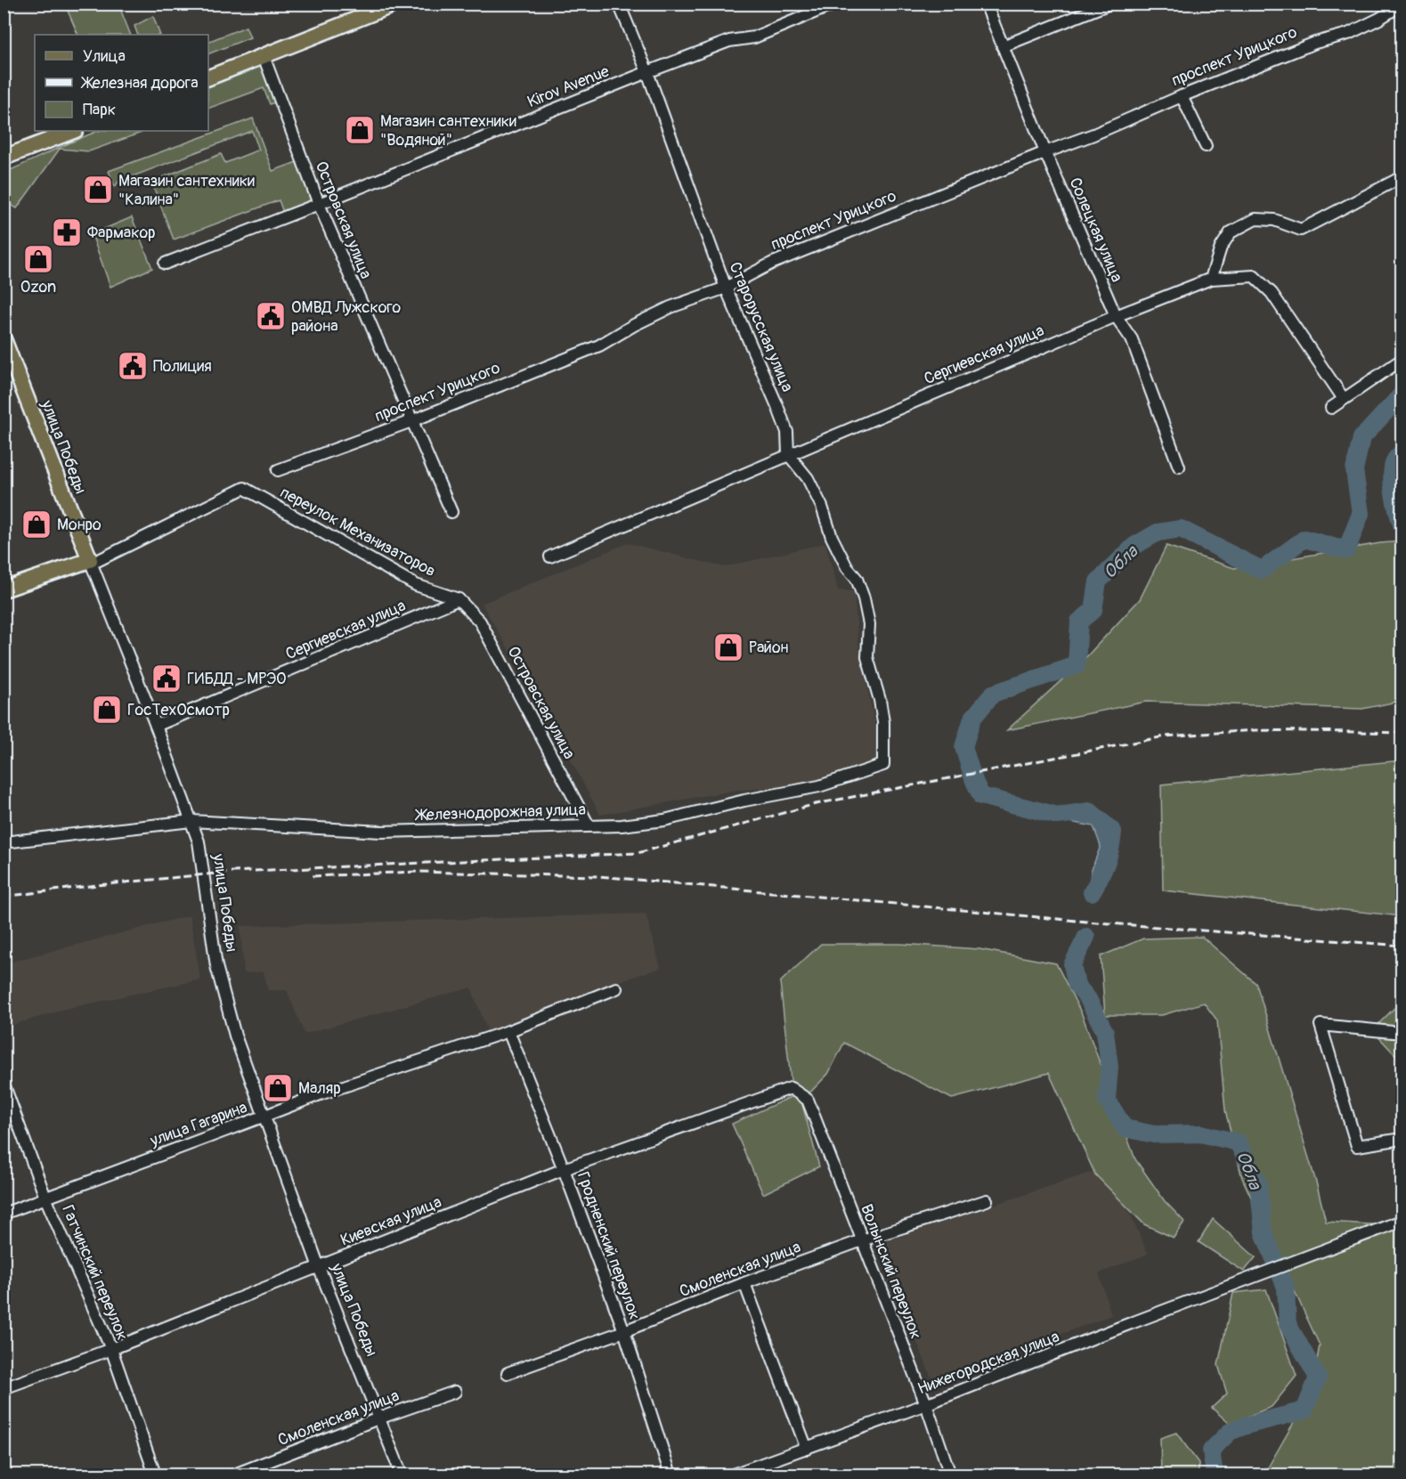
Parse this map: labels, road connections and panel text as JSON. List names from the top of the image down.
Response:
{
  "streets": {
    "main road": ["улица Победы"],
    "street": [
      "проспект Урицкого",
      "Kirov Avenue",
      "Островская улица",
      "Солецкая улица",
      "Старорусская улица",
      "Сергиевская улица",
      "переулок Механизаторов",
      "Железнодорожная улица",
      "улица Гагарина",
      "Киевская улица",
      "Гродненский переулок",
      "Смоленская улица",
      "Волынский переулок",
      "Гатчинский переулок",
      "Нижегородская улица"
    ]
  },
  "crossings": [
    ["проспект Урицкого", "Островская улица"],
    ["проспект Урицкого", "Солецкая улица"],
    ["проспект Урицкого", "Старорусская улица"],
    ["Kirov Avenue", "Островская улица"],
    ["Kirov Avenue", "Старорусская улица"],
    ["Островская улица", "Сергиевская улица"],
    ["Островская улица", "переулок Механизаторов"],
    ["Островская улица", "Железнодорожная улица"],
    ["Солецкая улица", "Сергиевская улица"],
    ["Старорусская улица", "Сергиевская улица"],
    ["Старорусская улица", "Железнодорожная улица"],
    ["Сергиевская улица", "улица Победы"],
    ["Сергиевская улица", "переулок Механизаторов"],
    ["Сергиевская улица", "Железнодорожная улица"],
    ["улица Победы", "переулок Механизаторов"],
    ["улица Победы", "Железнодорожная улица"],
    ["улица Победы", "улица Гагарина"],
    ["улица Победы", "Киевская улица"],
    ["улица Победы", "Смоленская улица"],
    ["улица Гагарина", "Гродненский переулок"],
    ["улица Гагарина", "Гатчинский переулок"],
    ["Киевская улица", "Гродненский переулок"],
    ["Киевская улица", "Волынский переулок"],
    ["Киевская улица", "Гатчинский переулок"],
    ["Гродненский переулок", "Смоленская улица"],
    ["Смоленская улица", "Волынский переулок"],
    ["Волынский переулок", "Нижегородская улица"]
  ],
  "water": ["Обла"],
  "places": {
    "shop": [
      "Магазин сантехники \"Водяной\"",
      "Магазин сантехники \"Калина\"",
      "Ozon",
      "Монро",
      "Район",
      "ГосТехОсмотр",
      "Маляр"
    ],
    "pharmacy": ["Фармакор"],
    "public building": ["ОМВД Лужского района", "Полиция", "ГИБДД - МРЭО"]
  },
  "legend": ["Улица", "Железная дорога", "Парк"]
}
